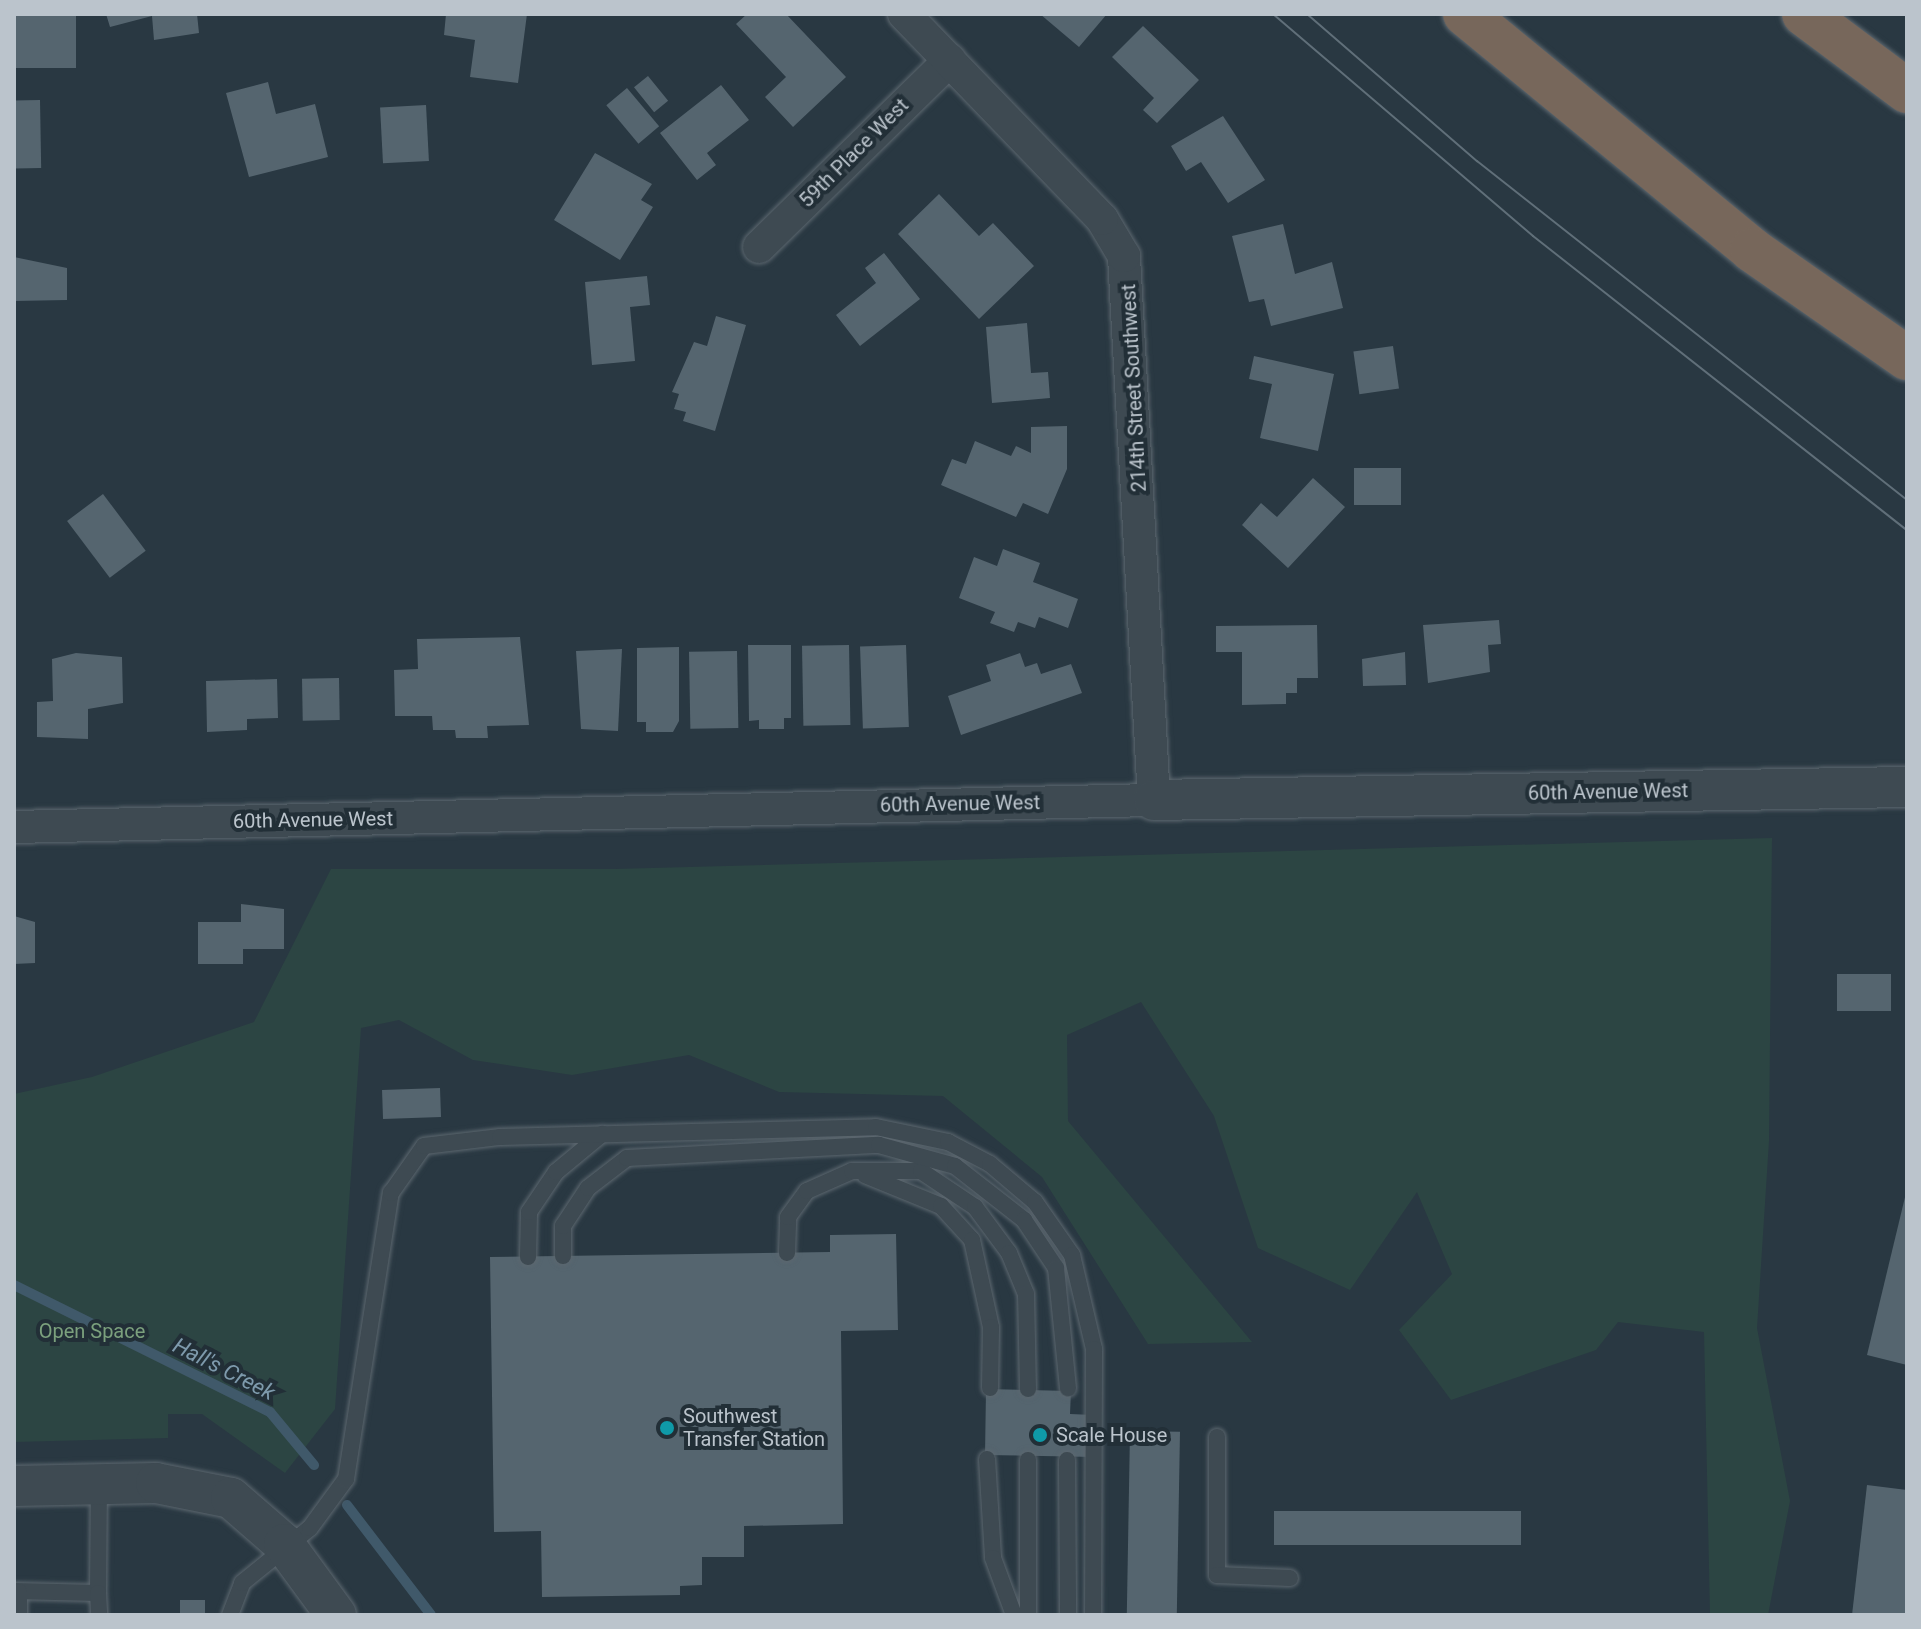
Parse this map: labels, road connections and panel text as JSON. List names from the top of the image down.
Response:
{
  "streets": {
    "street": ["59th Place West", "214th Street Southwest", "60th Avenue West"]
  },
  "crossings": [
    ["59th Place West", "214th Street Southwest"],
    ["214th Street Southwest", "60th Avenue West"]
  ],
  "water": ["Hall's Creek"],
  "parks": ["Open Space"],
  "places": ["Southwest Transfer Station", "Scale House"]
}
